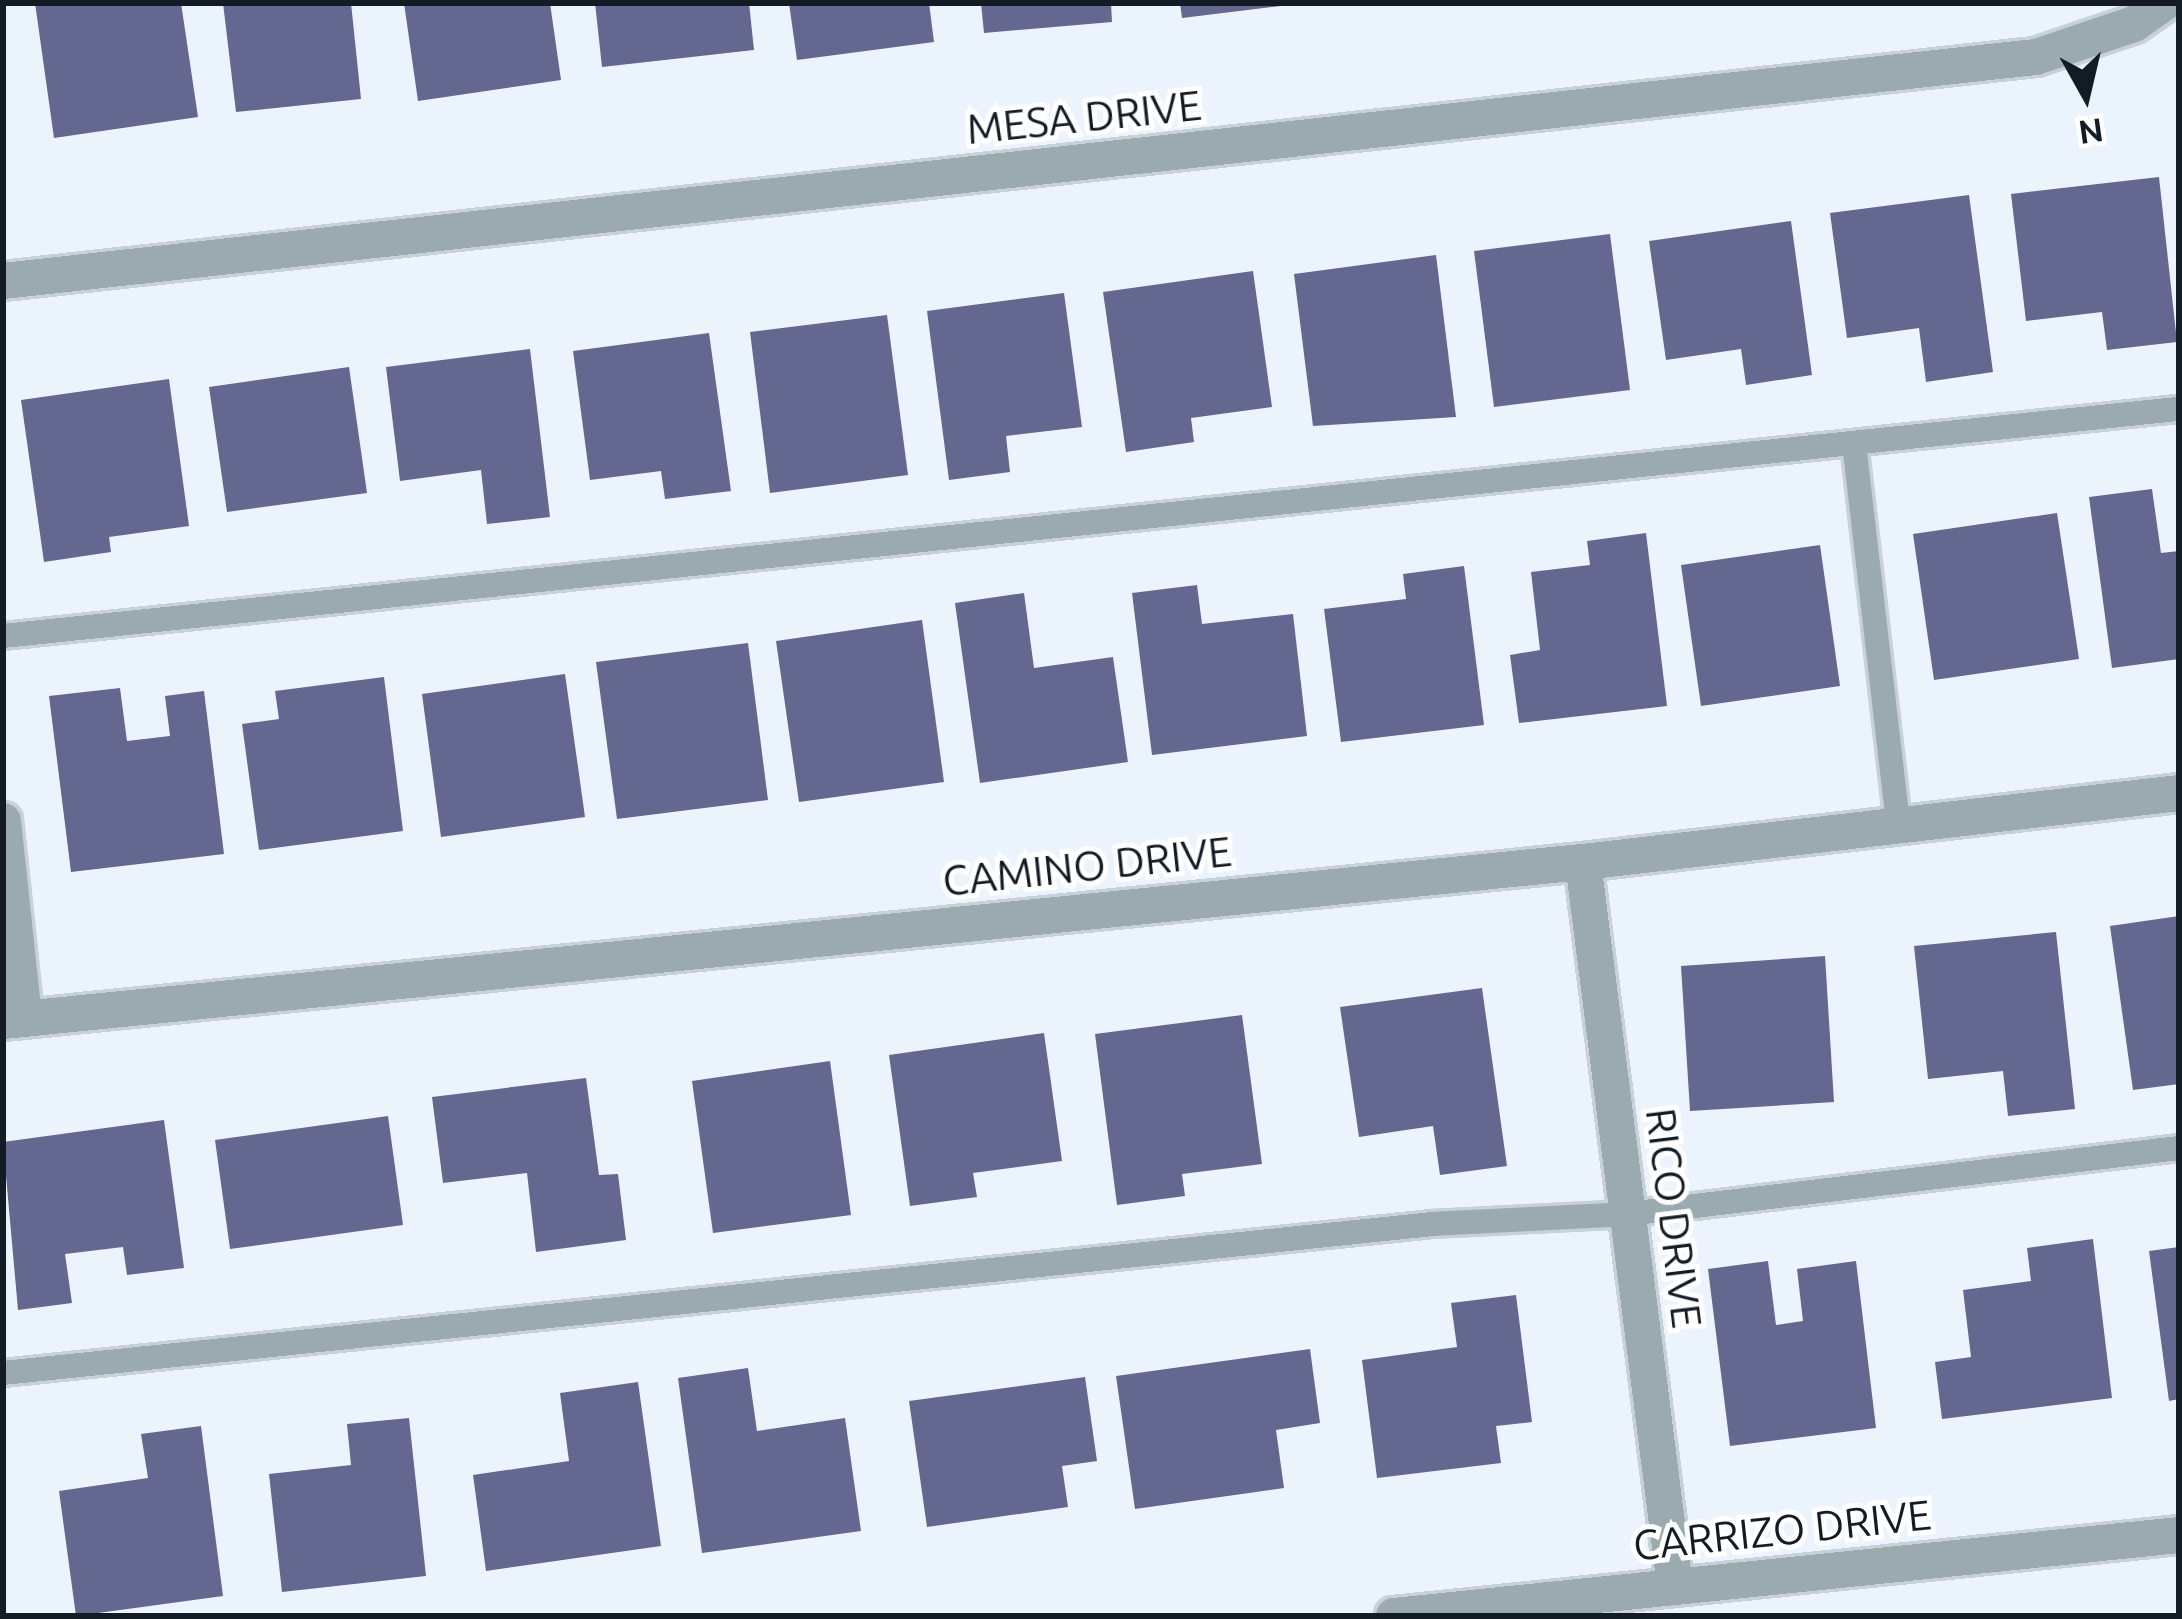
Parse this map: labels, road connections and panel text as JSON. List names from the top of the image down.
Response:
{
  "streets": {
    "street": [
      "MESA DRIVE",
      "CAMINO DRIVE",
      "RICO DRIVE",
      "CARRIZO DRIVE"
    ]
  },
  "crossings": [
    ["CAMINO DRIVE", "RICO DRIVE"],
    ["RICO DRIVE", "CARRIZO DRIVE"]
  ],
  "north": "bottom"
}
